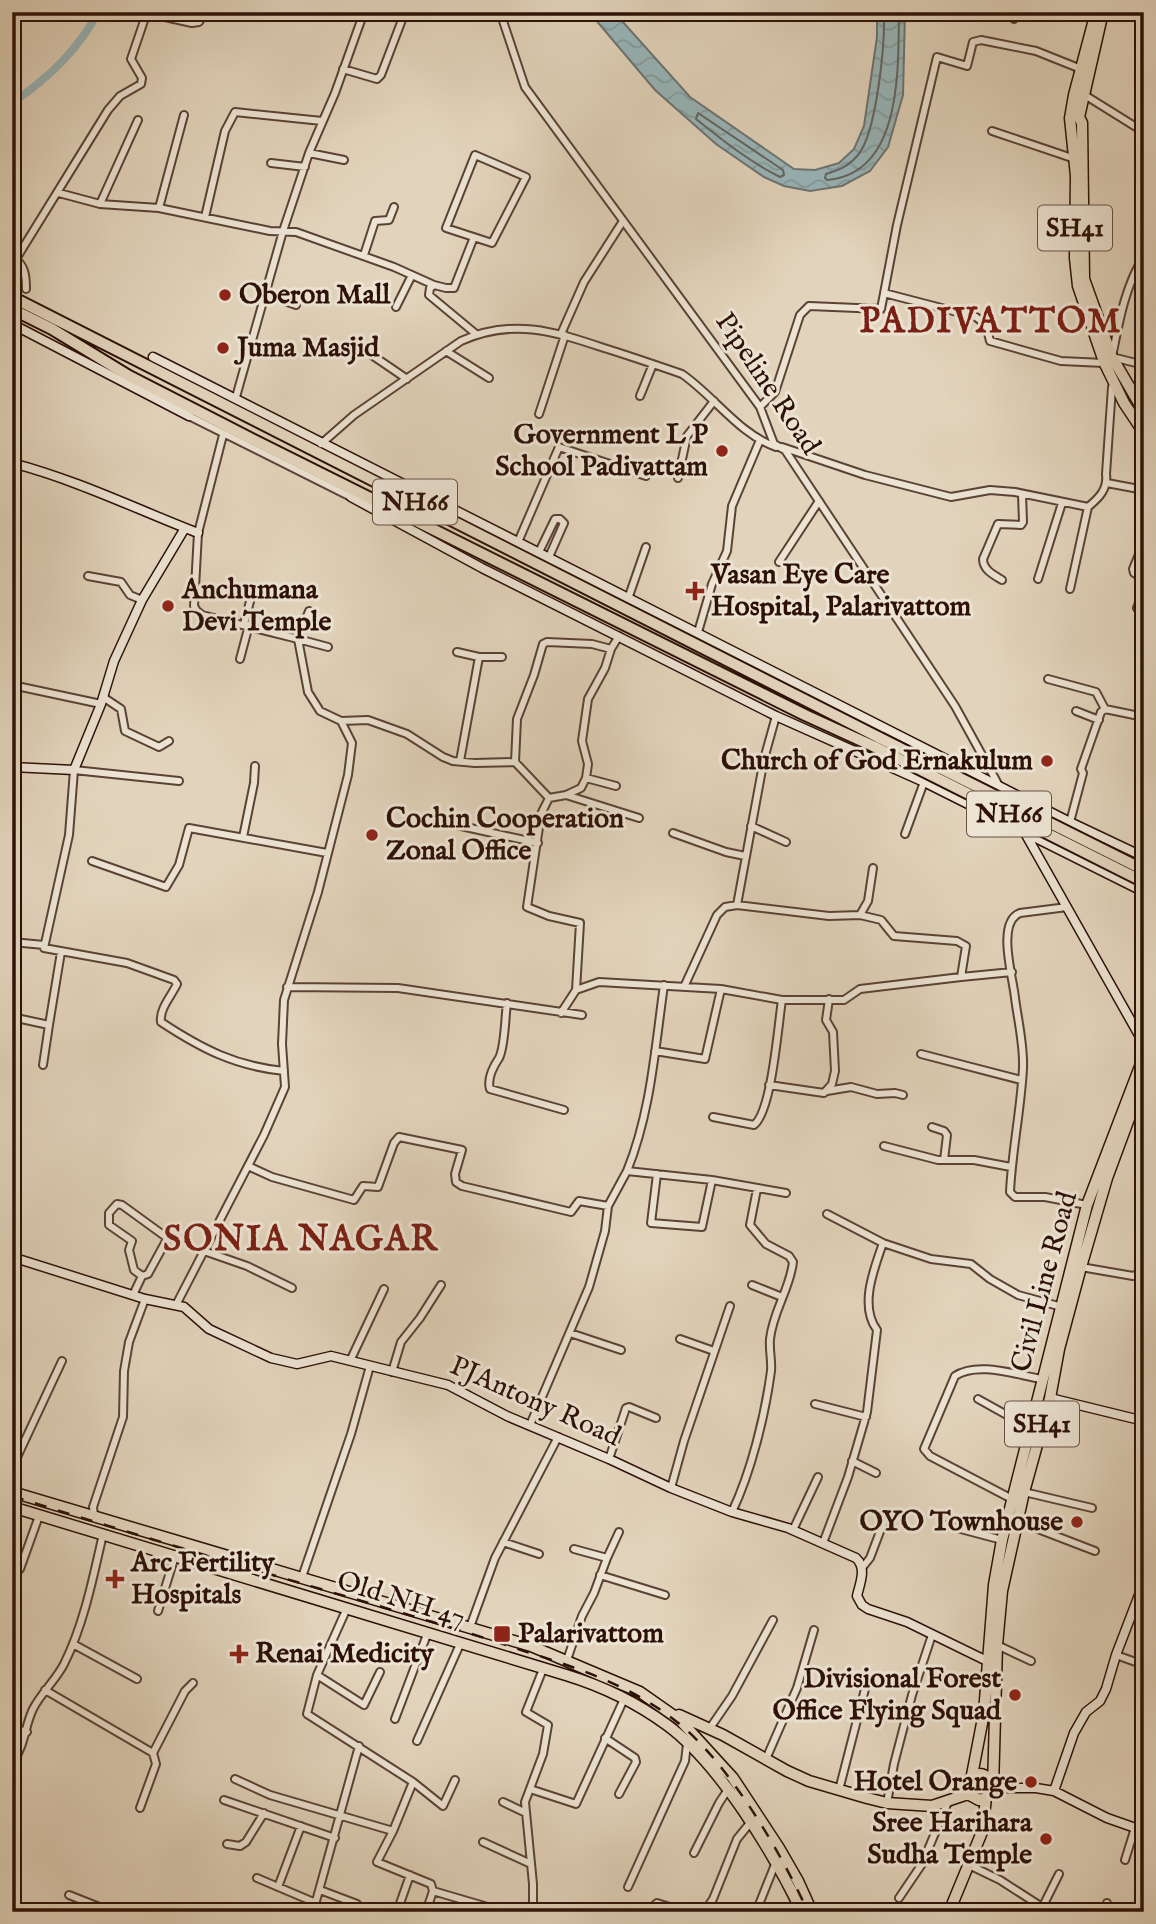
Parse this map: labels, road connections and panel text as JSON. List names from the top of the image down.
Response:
{
  "streets": {
    "highway": ["NH66"],
    "main road": ["SH41", "Civil Line Road", "Old NH 47"],
    "street": ["Pipeline Road", "PJAntony Road"]
  },
  "crossings": [
    ["Civil Line Road", "Old NH 47"]
  ],
  "districts": ["PADIVATTOM", "SONIA NAGAR"],
  "places": {
    "other": [
      "Oberon Mall",
      "Juma Masjid",
      "Government L P School Padivattam",
      "Anchumana Devi Temple",
      "Church of God Ernakulum",
      "Cochin Cooperation Zonal Office",
      "OYO Townhouse",
      "Divisional Forest Office Flying Squad",
      "Hotel Orange",
      "Sree Harihara Sudha Temple"
    ],
    "health": ["Vasan Eye Care Hospital, Palarivattom", "Arc Fertility Hospitals", "Renai Medicity"],
    "transit": ["Palarivattom"]
  }
}
